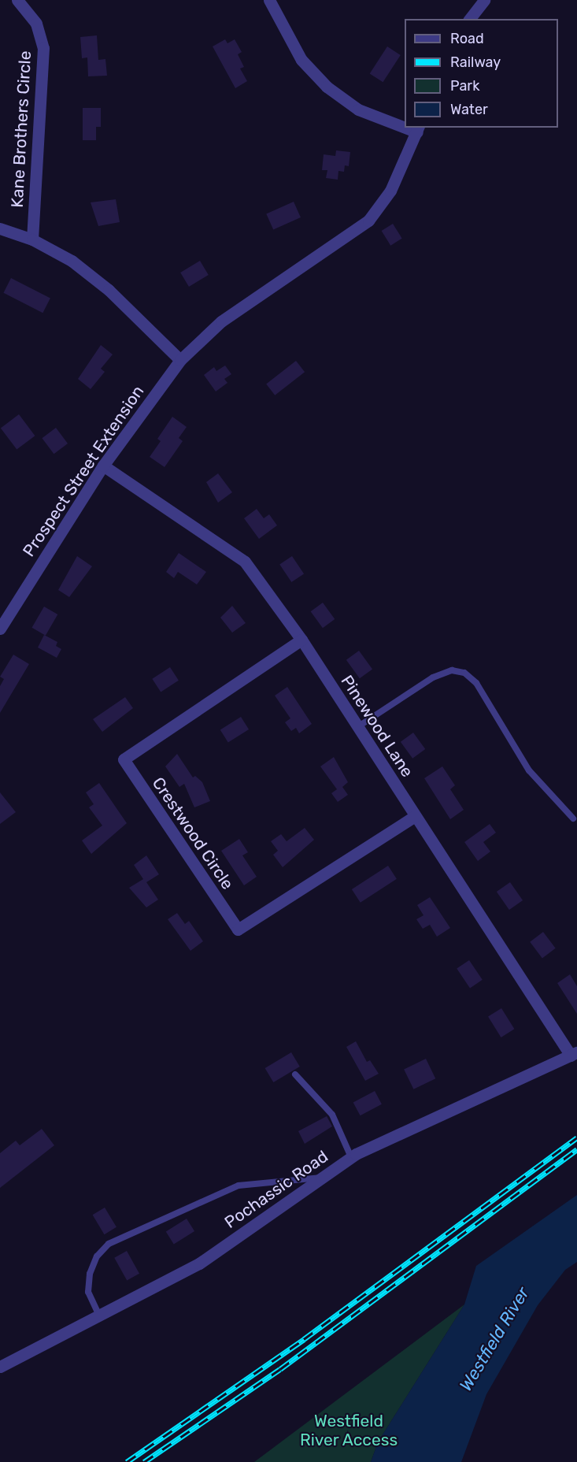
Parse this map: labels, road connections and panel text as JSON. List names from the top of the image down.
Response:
{
  "streets": {
    "street": [
      "Kane Brothers Circle",
      "Prospect Street Extension",
      "Pinewood Lane",
      "Crestwood Circle",
      "Pochassic Road"
    ]
  },
  "crossings": [
    ["Kane Brothers Circle", "Prospect Street Extension"],
    ["Prospect Street Extension", "Pinewood Lane"],
    ["Pinewood Lane", "Crestwood Circle"],
    ["Pinewood Lane", "Pochassic Road"]
  ],
  "water": ["Westfield River"],
  "parks": ["Westfield River Access"],
  "legend": [
    "Road",
    "Railway",
    "Park",
    "Water"
  ]
}
